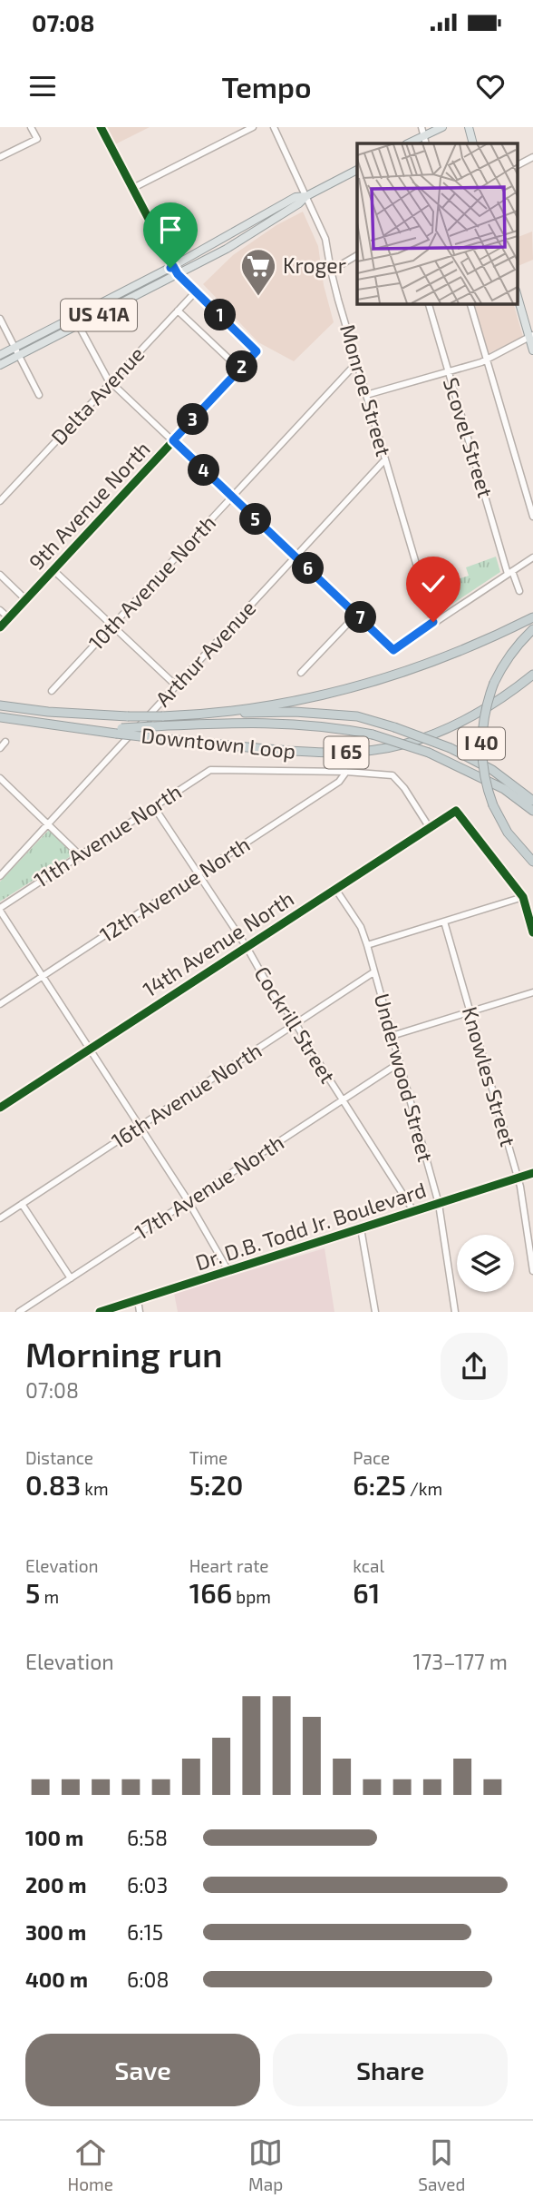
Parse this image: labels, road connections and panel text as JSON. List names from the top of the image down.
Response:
{
  "streets": {
    "highway": ["Downtown Loop", "I 40", "I 65"],
    "main road": ["US 41A", "Dr. D.B. Todd Jr. Boulevard"],
    "street": [
      "Monroe Street",
      "Delta Avenue",
      "Scovel Street",
      "9th Avenue North",
      "10th Avenue North",
      "Arthur Avenue",
      "11th Avenue North",
      "12th Avenue North",
      "14th Avenue North",
      "Cockrill Street",
      "Knowles Street",
      "Underwood Street",
      "16th Avenue North",
      "17th Avenue North"
    ]
  },
  "crossings": [
    ["US 41A", "Monroe Street"],
    ["Monroe Street", "10th Avenue North"],
    ["Monroe Street", "Arthur Avenue"],
    ["Delta Avenue", "9th Avenue North"],
    ["11th Avenue North", "12th Avenue North"],
    ["11th Avenue North", "Cockrill Street"],
    ["12th Avenue North", "Cockrill Street"],
    ["14th Avenue North", "Cockrill Street"],
    ["14th Avenue North", "Underwood Street"],
    ["Cockrill Street", "16th Avenue North"],
    ["Cockrill Street", "17th Avenue North"],
    ["Cockrill Street", "Dr. D.B. Todd Jr. Boulevard"],
    ["Knowles Street", "Dr. D.B. Todd Jr. Boulevard"],
    ["Underwood Street", "16th Avenue North"],
    ["Underwood Street", "17th Avenue North"],
    ["Underwood Street", "Dr. D.B. Todd Jr. Boulevard"]
  ],
  "places": {
    "supermarket": ["Kroger"]
  },
  "page": {
    "status": "07:08",
    "header": "Tempo",
    "pins": [
      "1",
      "2",
      "3",
      "4",
      "5",
      "6",
      "7"
    ],
    "heading": ["Morning run", "07:08"],
    "stats": [
      ["Distance", "0.83 km"],
      ["Time", "5:20"],
      ["Pace", "6:25 /km"],
      ["Elevation", "5 m"],
      ["Heart rate", "166 bpm"],
      ["kcal", "61"]
    ],
    "chart": ["Elevation", "173–177 m"],
    "list": [
      {
        "name": "100 m",
        "note": "6:58"
      },
      {
        "name": "200 m",
        "note": "6:03"
      },
      {
        "name": "300 m",
        "note": "6:15"
      },
      {
        "name": "400 m",
        "note": "6:08"
      }
    ],
    "buttons": ["Save", "Share"],
    "tabs": ["Home", "Map", "Saved"]
  }
}
